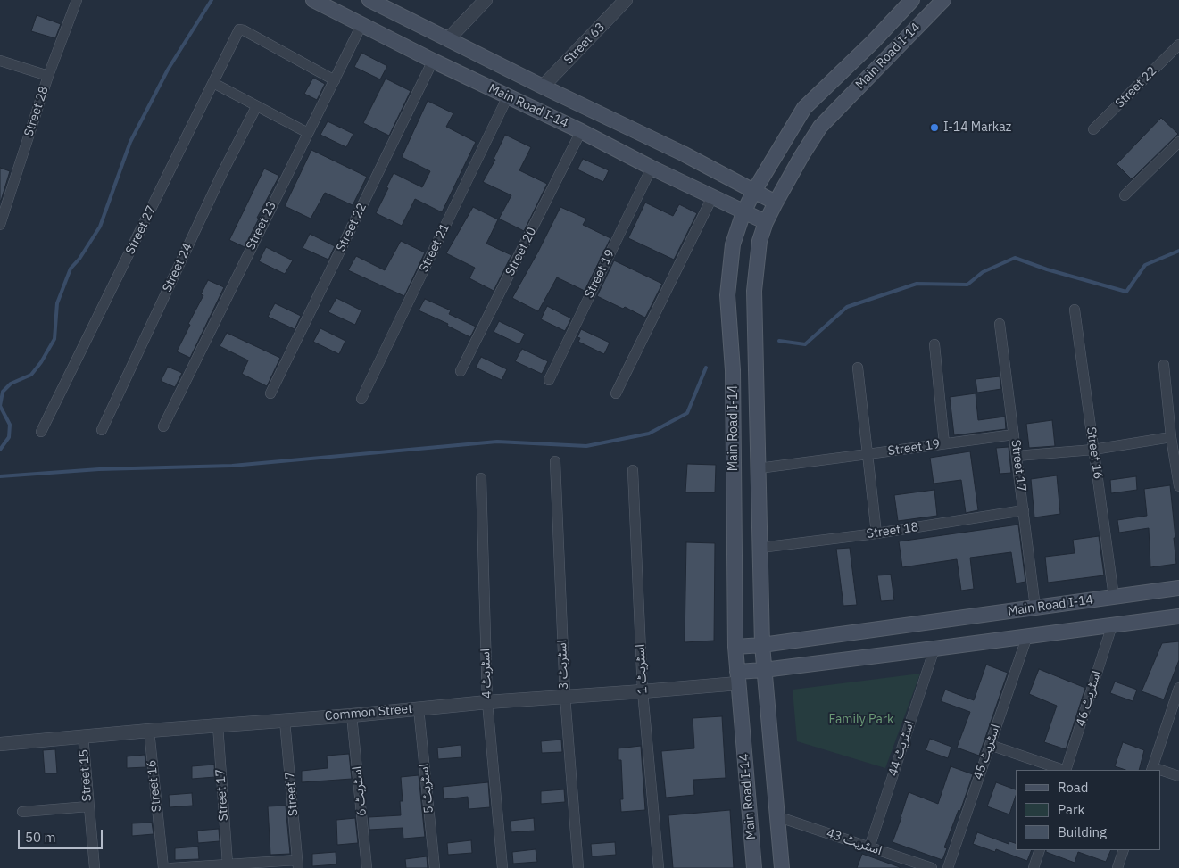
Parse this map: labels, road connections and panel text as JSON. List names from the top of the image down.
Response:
{
  "streets": {
    "main road": ["Main Road I-14"],
    "street": [
      "Street 63",
      "Street 22",
      "Street 28",
      "Street 23",
      "Street 27",
      "Street 21",
      "Street 20",
      "Street 24",
      "Street 19",
      "Street 16",
      "Street 17",
      "Street 18",
      "اسٹریٹ 3",
      "اسٹریٹ 1",
      "اسٹریٹ 4",
      "اسٹریٹ 46",
      "Common Street",
      "اسٹریٹ 44",
      "اسٹریٹ 45",
      "Street 15",
      "اسٹریٹ 5",
      "اسٹریٹ 6",
      "Street 7",
      "اسٹریٹ 43"
    ]
  },
  "crossings": [
    ["Street 63", "Main Road I-14"],
    ["Main Road I-14", "Street 22"],
    ["Main Road I-14", "Street 23"],
    ["Main Road I-14", "Street 21"],
    ["Main Road I-14", "Street 20"],
    ["Main Road I-14", "Street 19"],
    ["Main Road I-14", "Street 16"],
    ["Main Road I-14", "Street 17"],
    ["Main Road I-14", "Street 18"],
    ["Main Road I-14", "Common Street"],
    ["Main Road I-14", "اسٹریٹ 43"],
    ["Street 23", "Street 27"],
    ["Street 19", "Street 17"],
    ["Street 16", "Common Street"],
    ["Street 17", "Street 18"],
    ["Street 17", "Common Street"],
    ["اسٹریٹ 3", "Common Street"],
    ["اسٹریٹ 1", "Common Street"],
    ["اسٹریٹ 4", "Common Street"],
    ["Common Street", "Street 15"],
    ["Common Street", "اسٹریٹ 5"],
    ["Common Street", "اسٹریٹ 6"],
    ["Common Street", "Street 7"],
    ["اسٹریٹ 44", "اسٹریٹ 43"]
  ],
  "parks": ["Family Park"],
  "places": ["I-14 Markaz"],
  "legend": ["Road", "Park", "Building"],
  "scale_bar": "50 m"
}
